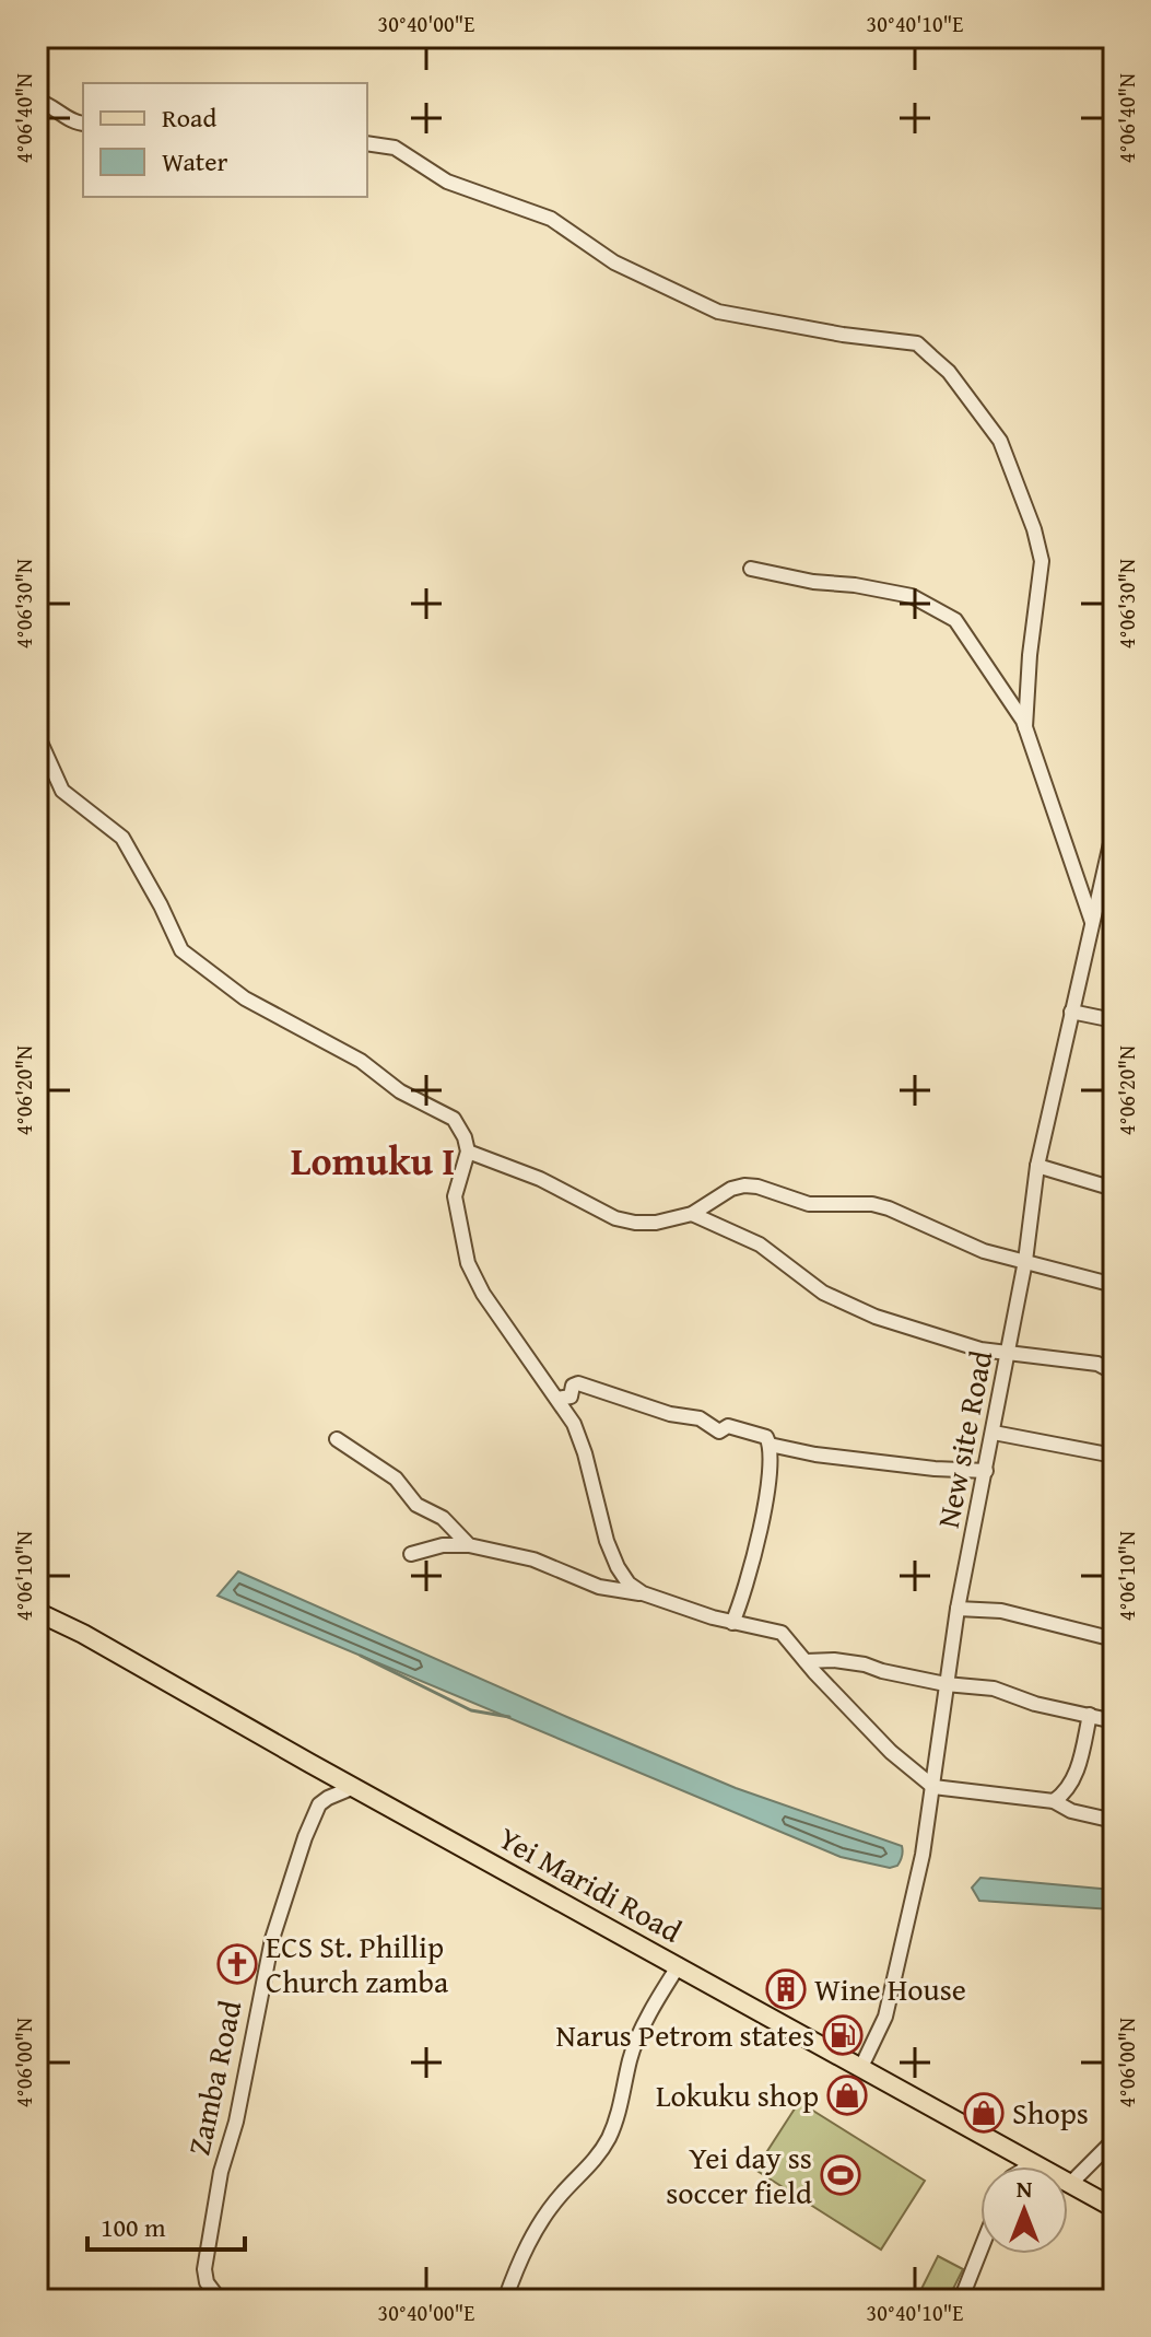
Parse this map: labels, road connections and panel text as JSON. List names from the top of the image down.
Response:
{
  "streets": {
    "main road": ["Yei Maridi Road"],
    "street": ["New site Road", "Zamba Road"]
  },
  "crossings": [
    ["New site Road", "Yei Maridi Road"],
    ["Yei Maridi Road", "Zamba Road"]
  ],
  "districts": ["Lomuku I"],
  "places": {
    "church": ["ECS St. Phillip Church zamba"],
    "building": ["Wine House"],
    "fuel station": ["Narus Petrom states"],
    "shop": ["Lokuku shop", "Shops"],
    "sports": ["Yei day ss soccer field"]
  },
  "legend": ["Road", "Water"],
  "scale_bar": "100 m",
  "north": "top",
  "coordinates": [
    "30°40'00\"E",
    "30°40'10\"E",
    "4°06'40\"N",
    "4°06'30\"N",
    "4°06'20\"N",
    "4°06'10\"N",
    "4°06'00\"N"
  ]
}
